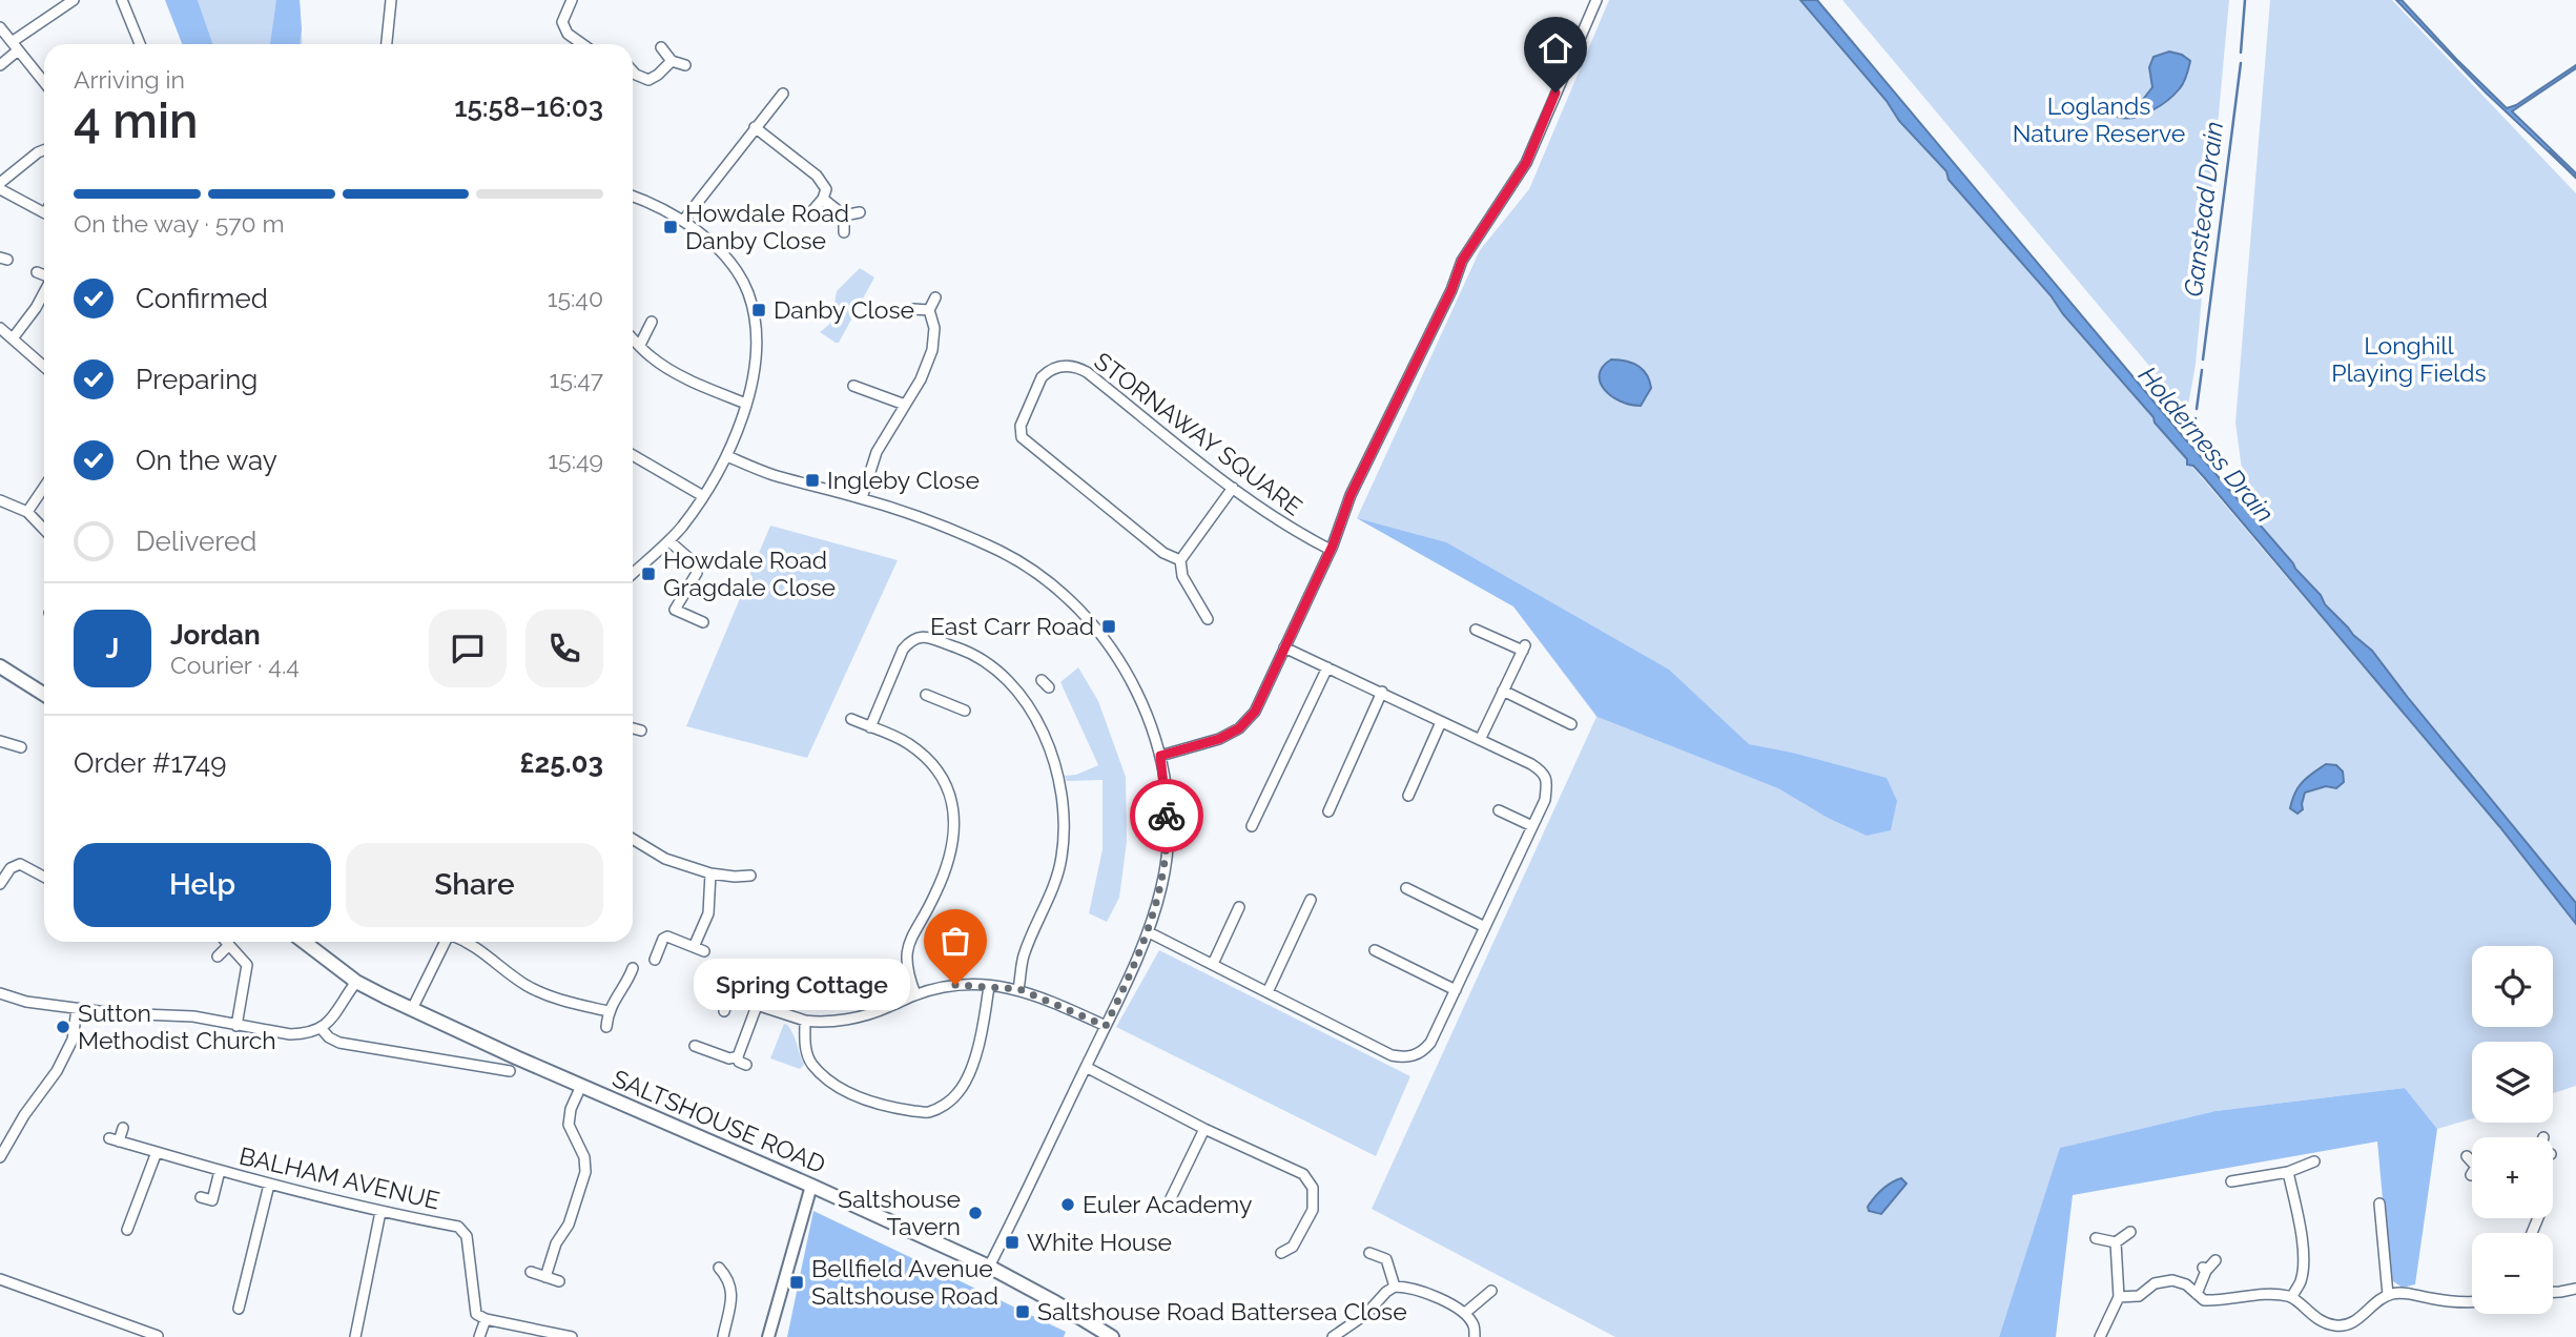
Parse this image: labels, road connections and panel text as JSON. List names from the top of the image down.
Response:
{
  "streets": {
    "main road": ["SALTSHOUSE ROAD"],
    "street": ["STORNAWAY SQUARE", "BALHAM AVENUE"]
  },
  "water": ["Ganstead Drain", "Holderness Drain"],
  "parks": ["Loglands Nature Reserve", "Longhill Playing Fields"],
  "places": {
    "transit": [
      "Howdale Road Danby Close",
      "Danby Close",
      "Ingleby Close",
      "Howdale Road Gragdale Close",
      "East Carr Road",
      "White House",
      "Bellfield Avenue Saltshouse Road",
      "Saltshouse Road Battersea Close"
    ],
    "other": [
      "Spring Cottage",
      "Sutton Methodist Church",
      "Euler Academy",
      "Saltshouse Tavern"
    ]
  },
  "page": {
    "heading": ["4 min", "Arriving in", "15:58–16:03"],
    "panel": [
      "Jordan",
      "Courier · 4.4",
      "Order #1749",
      "£25.03"
    ],
    "bar": "On the way · 570 m",
    "list": [
      ["Confirmed", "15:40"],
      ["Preparing", "15:47"],
      ["On the way", "15:49"],
      "Delivered"
    ],
    "round": "J",
    "buttons": ["Help", "Share"],
    "map_buttons": ["+", "−"],
    "bubble": "Spring Cottage"
  }
}
